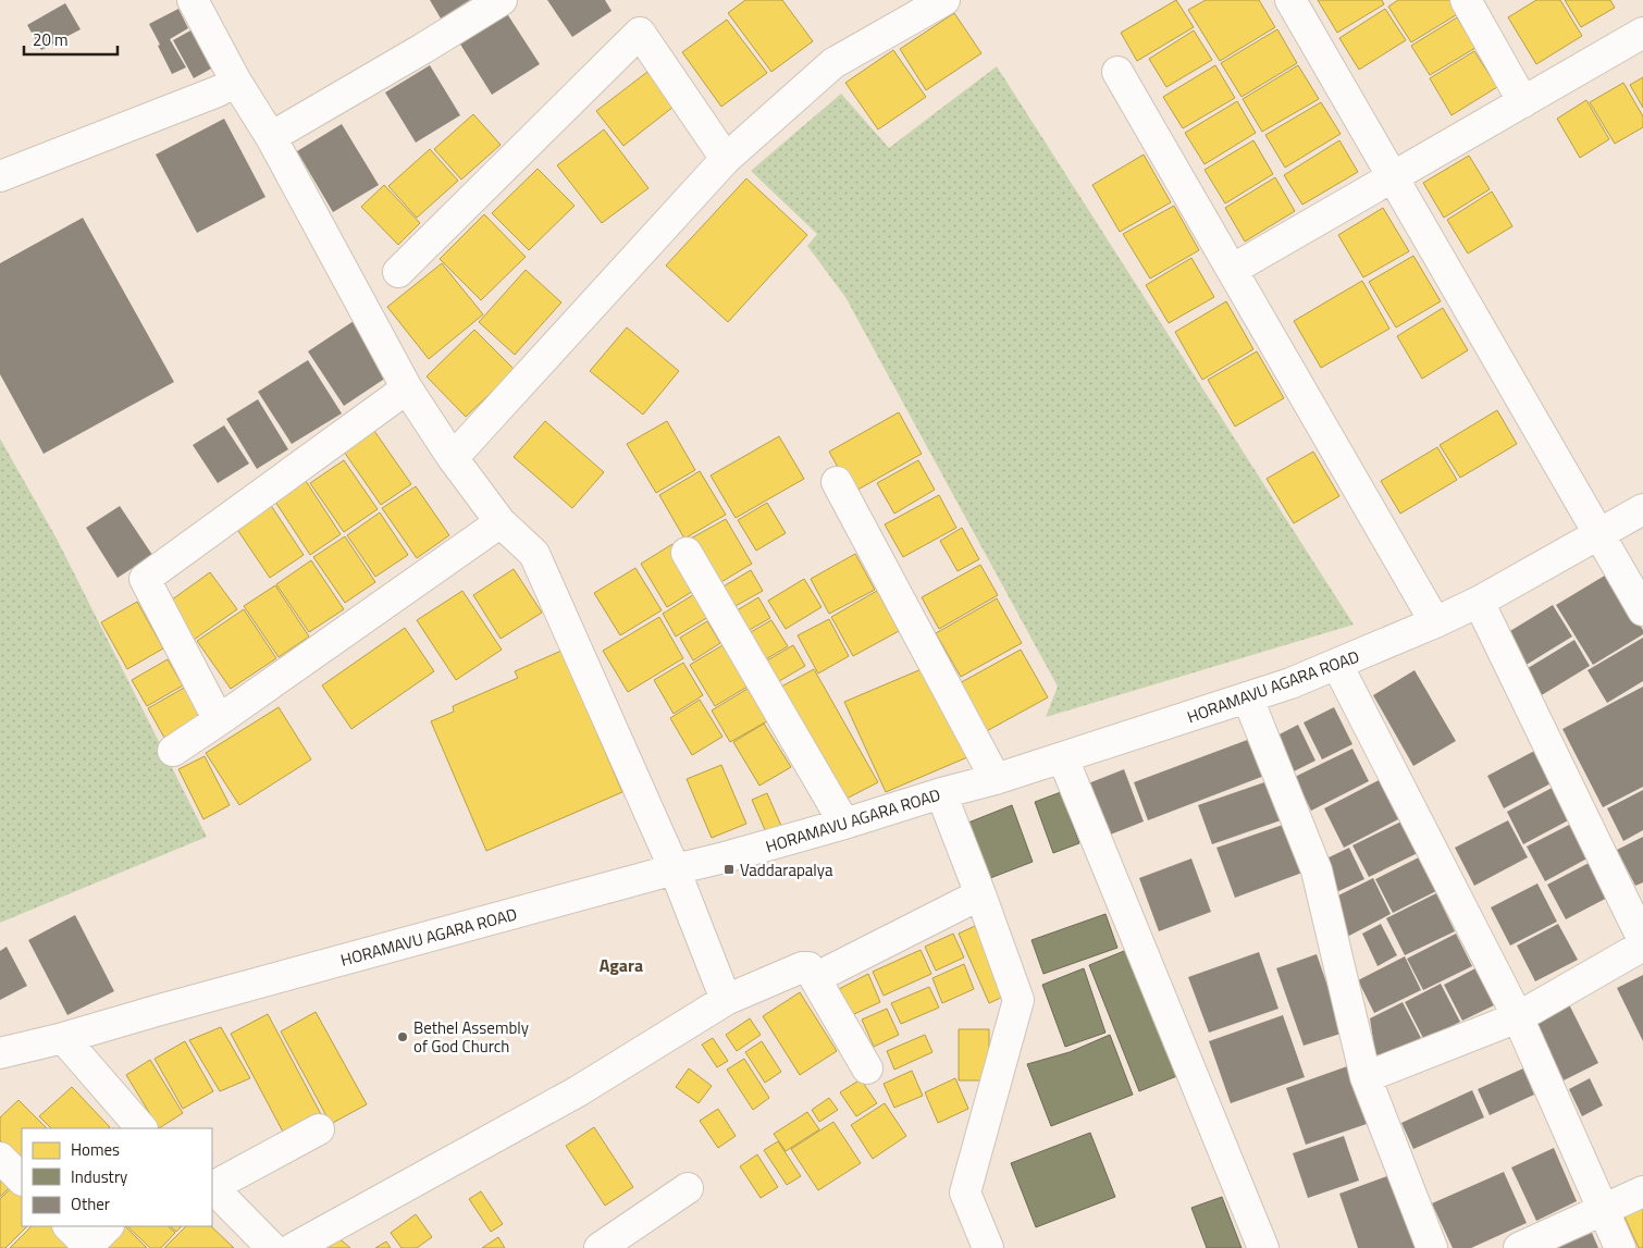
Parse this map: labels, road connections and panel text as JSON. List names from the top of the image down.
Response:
{
  "streets": {
    "street": ["HORAMAVU AGARA ROAD"]
  },
  "districts": ["Agara"],
  "places": {
    "transit": ["Vaddarapalya"],
    "other": ["Bethel Assembly of God Church"]
  },
  "legend": ["Homes", "Industry", "Other"],
  "scale_bar": "20 m"
}
